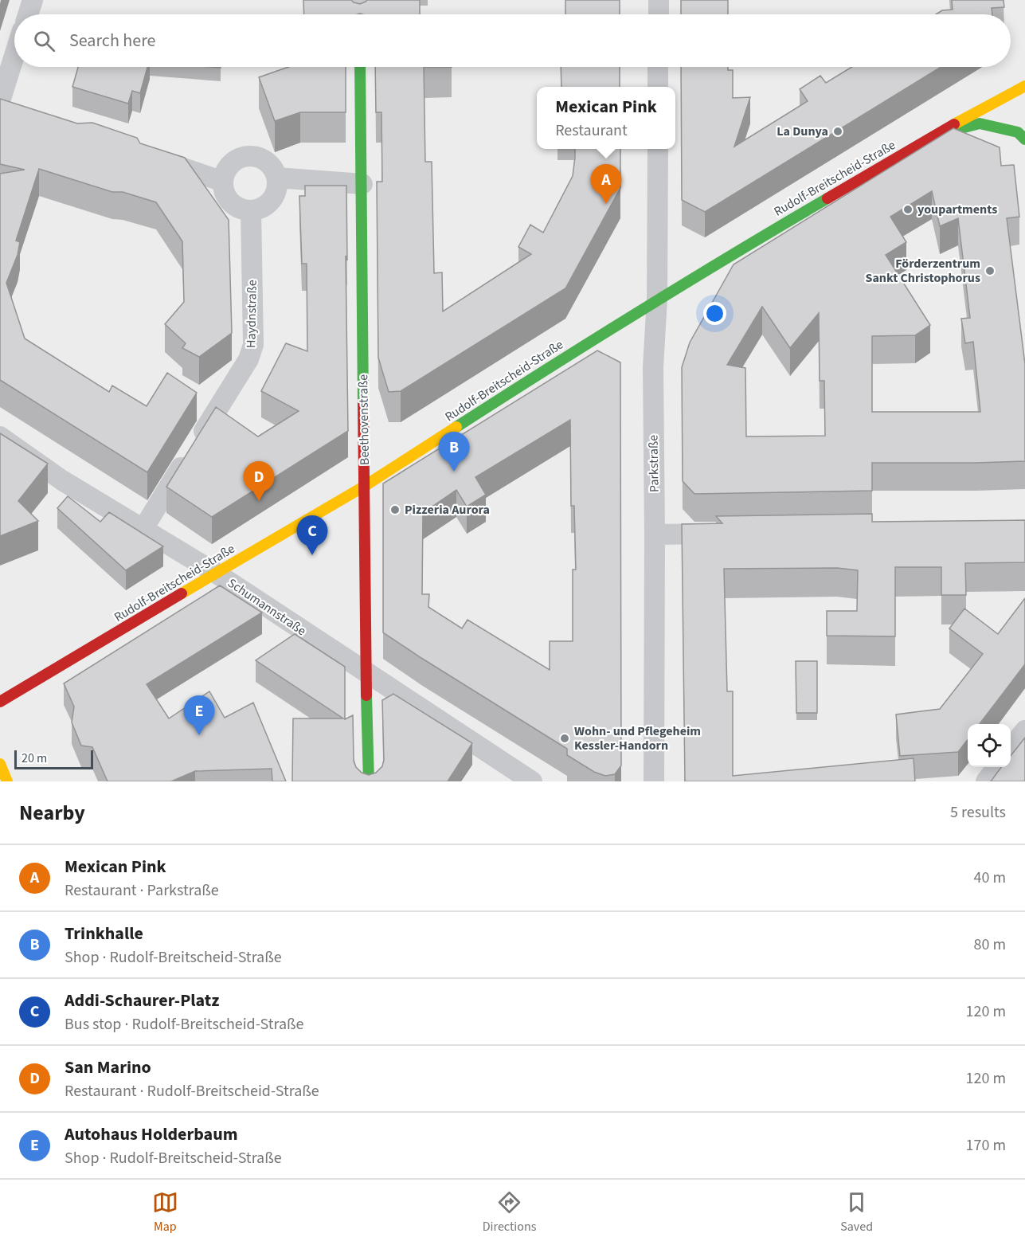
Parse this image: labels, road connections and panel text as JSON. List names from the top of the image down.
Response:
{
  "streets": {
    "street": [
      "Rudolf-Breitscheid-Straße",
      "Haydnstraße",
      "Beethovenstraße",
      "Parkstraße",
      "Schumannstraße"
    ]
  },
  "crossings": [
    ["Rudolf-Breitscheid-Straße", "Beethovenstraße"],
    ["Rudolf-Breitscheid-Straße", "Parkstraße"],
    ["Rudolf-Breitscheid-Straße", "Schumannstraße"],
    ["Haydnstraße", "Schumannstraße"],
    ["Beethovenstraße", "Schumannstraße"]
  ],
  "places": [
    "La Dunya",
    "youpartments",
    "Förderzentrum Sankt Christophorus",
    "Pizzeria Aurora",
    "Wohn- und Pflegeheim Kessler-Handorn"
  ],
  "scale_bar": "20 m",
  "page": {
    "search": "Search here",
    "popup": ["Mexican Pink", "Restaurant"],
    "pins": [
      "A",
      "B",
      "D",
      "C",
      "E"
    ],
    "scale": "20 m",
    "heading": ["Nearby", "5 results"],
    "list": [
      {
        "mark": "A",
        "name": "Mexican Pink",
        "note": "Restaurant · Parkstraße",
        "value": "40 m"
      },
      {
        "mark": "B",
        "name": "Trinkhalle",
        "note": "Shop · Rudolf-Breitscheid-Straße",
        "value": "80 m"
      },
      {
        "mark": "C",
        "name": "Addi-Schaurer-Platz",
        "note": "Bus stop · Rudolf-Breitscheid-Straße",
        "value": "120 m"
      },
      {
        "mark": "D",
        "name": "San Marino",
        "note": "Restaurant · Rudolf-Breitscheid-Straße",
        "value": "120 m"
      },
      {
        "mark": "E",
        "name": "Autohaus Holderbaum",
        "note": "Shop · Rudolf-Breitscheid-Straße",
        "value": "170 m"
      }
    ],
    "nav": ["Map", "Directions", "Saved"]
  }
}
